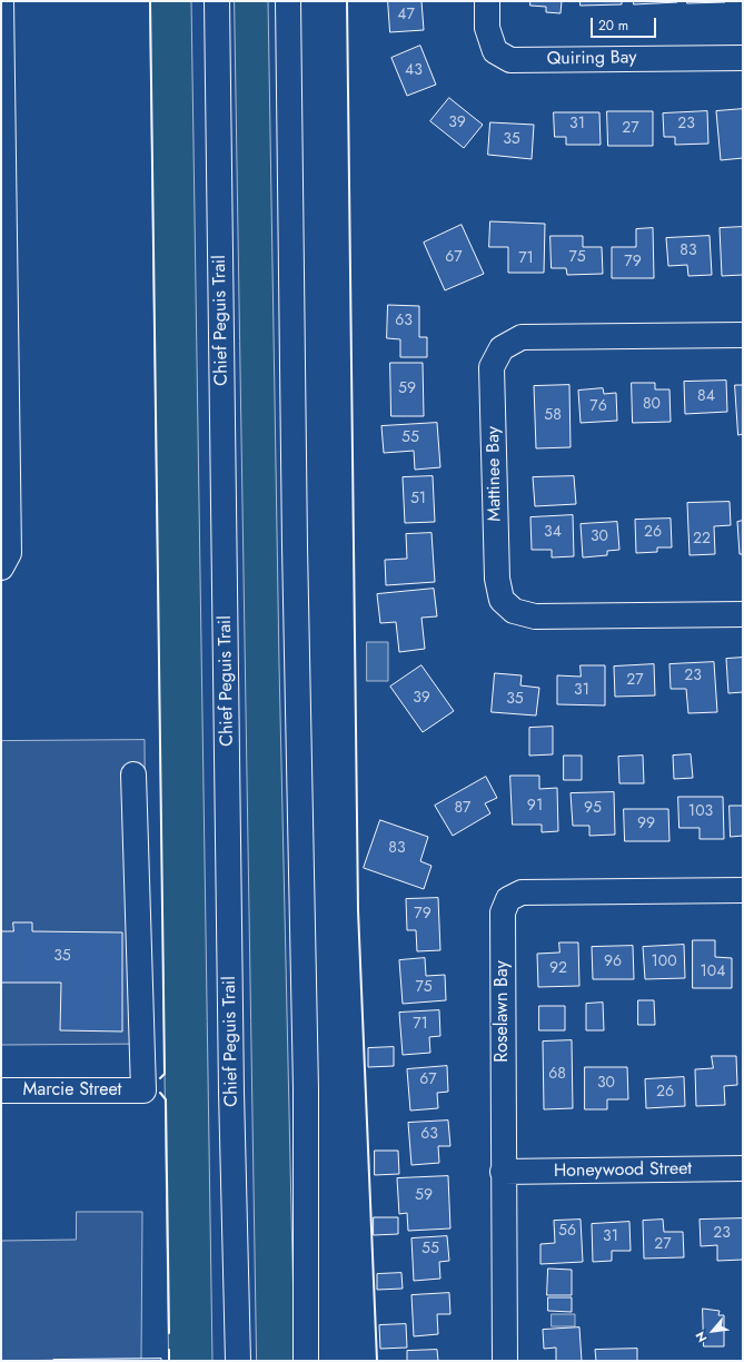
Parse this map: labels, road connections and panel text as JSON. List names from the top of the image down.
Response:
{
  "streets": {
    "street": [
      "Quiring Bay",
      "Chief Peguis Trail",
      "Mattinee Bay",
      "Roselawn Bay",
      "Marcie Street",
      "Honeywood Street"
    ]
  },
  "crossings": [
    ["Roselawn Bay", "Honeywood Street"]
  ],
  "house_numbers": [
    "47",
    "43",
    "39",
    "31",
    "23",
    "27",
    "35",
    "83",
    "67",
    "75",
    "71",
    "79",
    "63",
    "59",
    "84",
    "80",
    "76",
    "58",
    "55",
    "51",
    "34",
    "26",
    "30",
    "22",
    "23",
    "27",
    "31",
    "39",
    "35",
    "91",
    "87",
    "95",
    "103",
    "99",
    "83",
    "79",
    "35",
    "96",
    "100",
    "92",
    "104",
    "75",
    "71",
    "68",
    "67",
    "30",
    "26",
    "63",
    "59",
    "56",
    "23",
    "31",
    "27",
    "55"
  ],
  "scale_bar": "20 m",
  "north": "bottom left"
}
